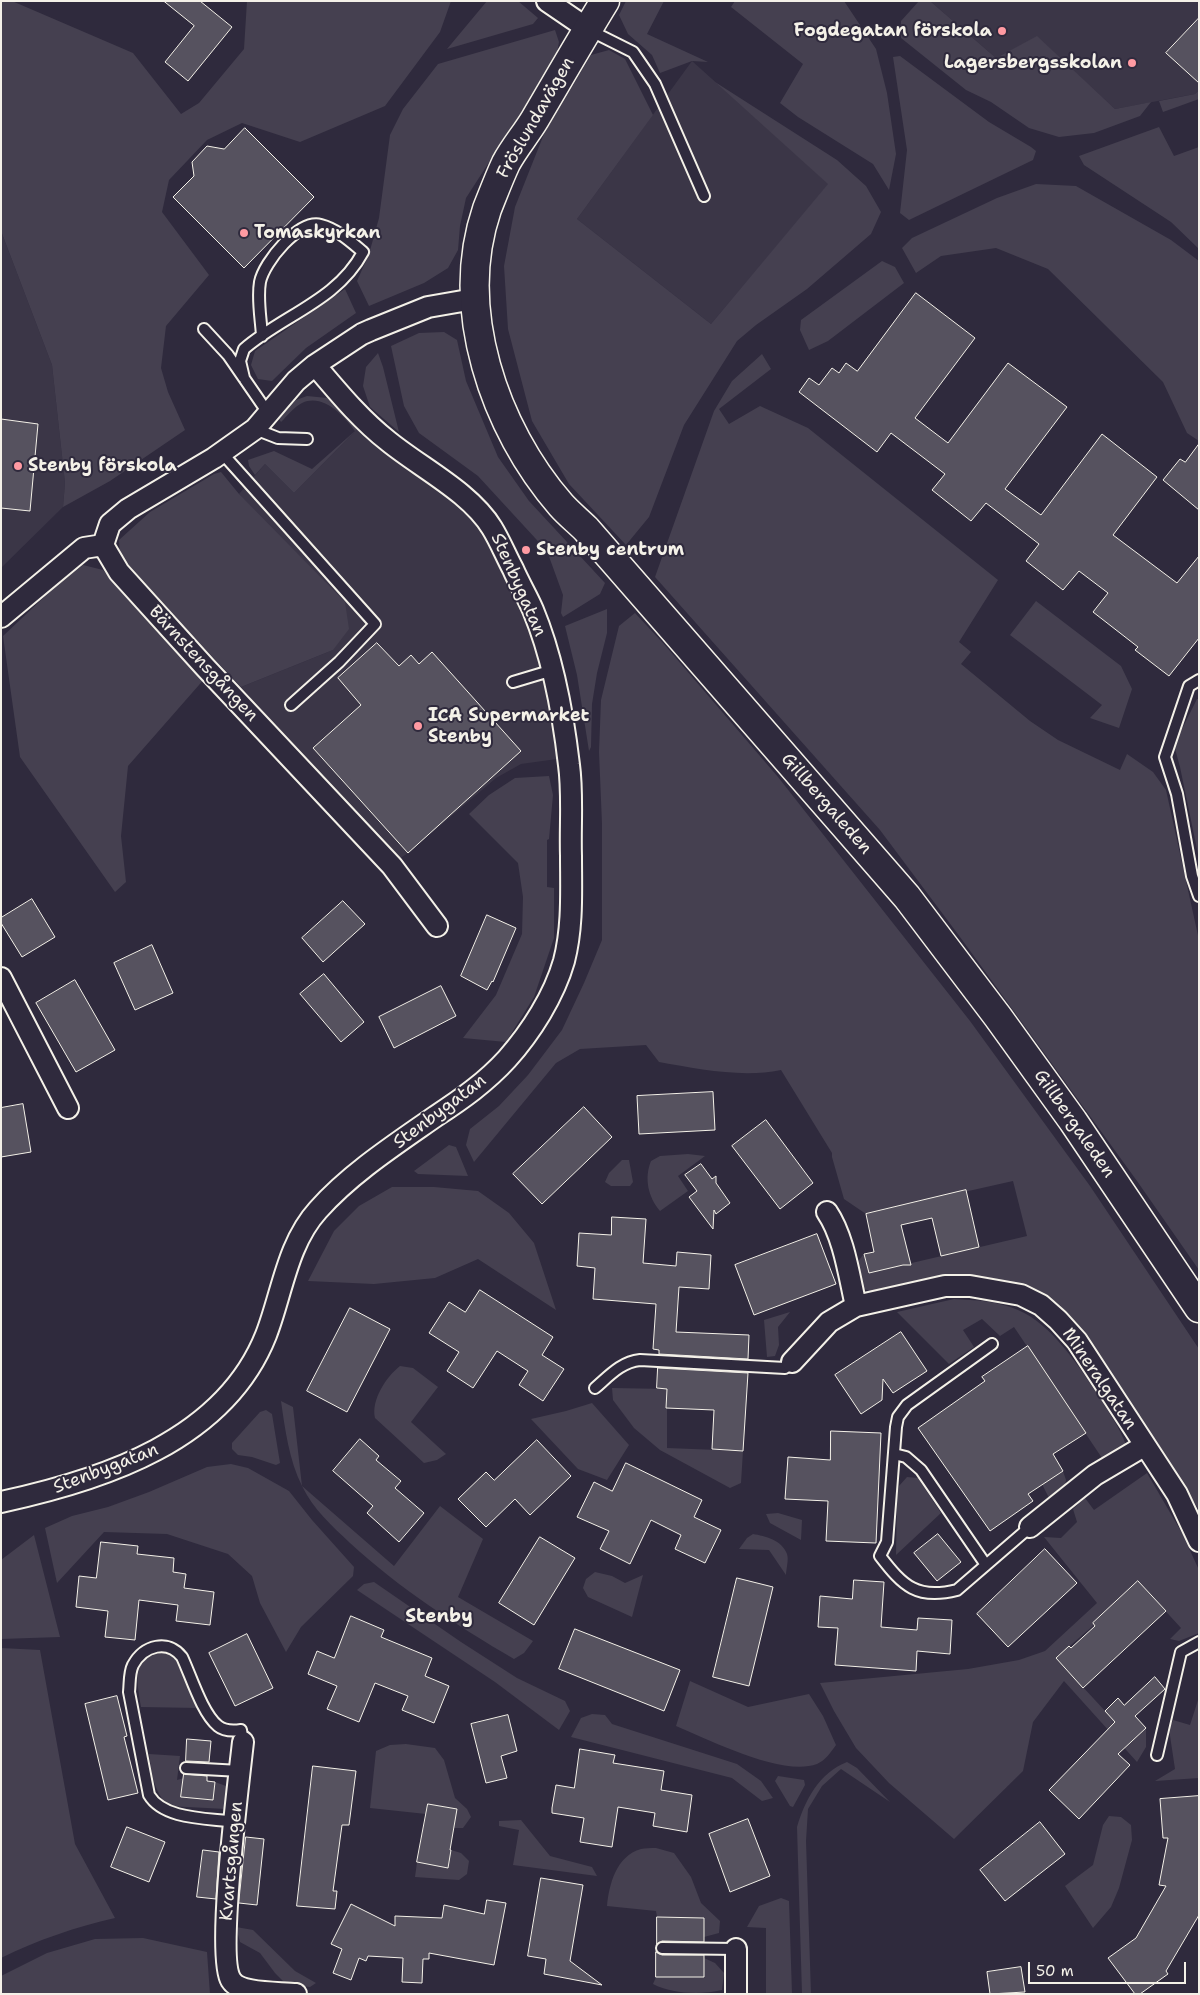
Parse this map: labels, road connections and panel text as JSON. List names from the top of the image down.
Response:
{
  "streets": {
    "main road": ["Fröslundavägen", "Gillbergaleden"],
    "street": [
      "Stenbygatan",
      "Bärnstensgången",
      "Mineralgatan",
      "Kvartsgången"
    ]
  },
  "crossings": [
    ["Fröslundavägen", "Gillbergaleden"]
  ],
  "districts": ["Stenby"],
  "places": [
    "Fogdegatan förskola",
    "Lagersbergsskolan",
    "Tomaskyrkan",
    "Stenby förskola",
    "Stenby centrum",
    "ICA Supermarket Stenby"
  ],
  "scale_bar": "50 m"
}
